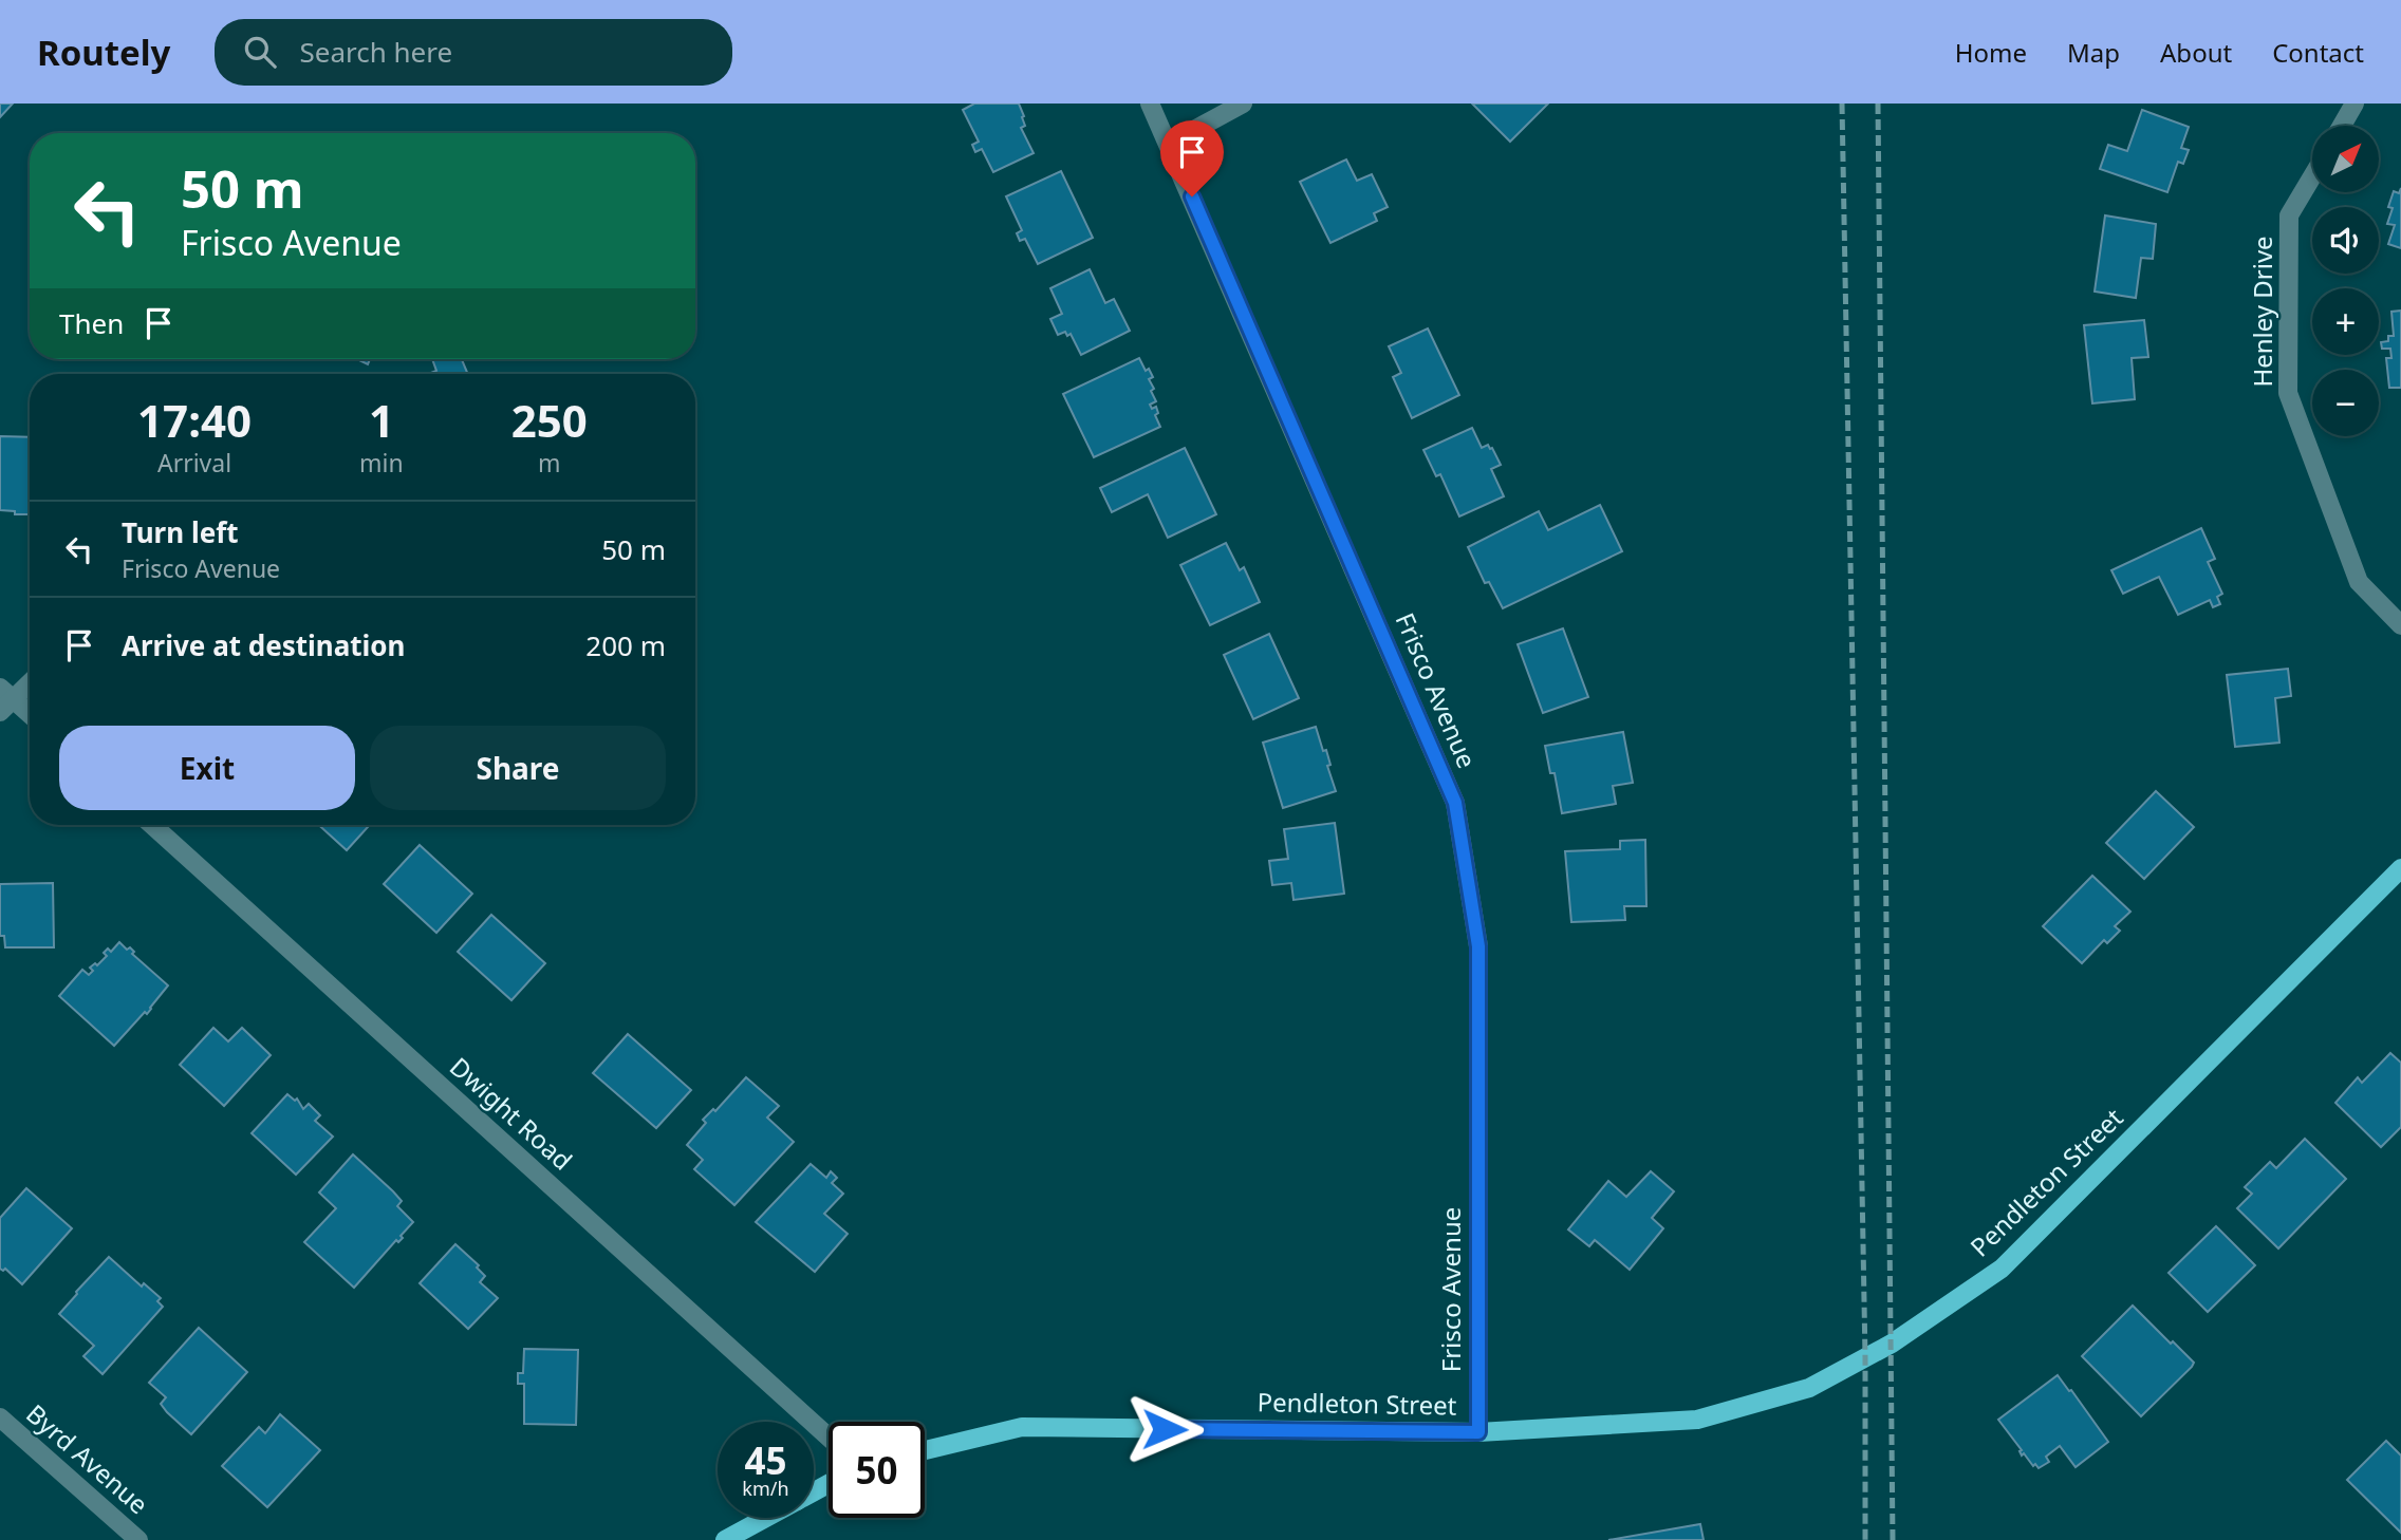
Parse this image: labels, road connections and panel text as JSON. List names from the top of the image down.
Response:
{
  "streets": {
    "main road": ["Pendleton Street"],
    "street": [
      "Henley Drive",
      "Frisco Avenue",
      "Dwight Road",
      "Byrd Avenue"
    ]
  },
  "crossings": [
    ["Frisco Avenue", "Pendleton Street"]
  ],
  "north": "top right",
  "page": {
    "header": "Routely",
    "search": "Search here",
    "nav": [
      "Home",
      "Map",
      "About",
      "Contact"
    ],
    "map_buttons": ["+", "−"],
    "turn": ["50 m", "Frisco Avenue"],
    "then": "Then",
    "eta": [
      "17:40",
      "Arrival",
      "1",
      "min",
      "250",
      "m"
    ],
    "list": [
      {
        "name": "Turn left",
        "note": "Frisco Avenue",
        "value": "50 m"
      },
      {
        "name": "Arrive at destination",
        "value": "200 m"
      }
    ],
    "buttons": ["Exit", "Share"],
    "speed": "45 km/h",
    "limit": "50"
  }
}
